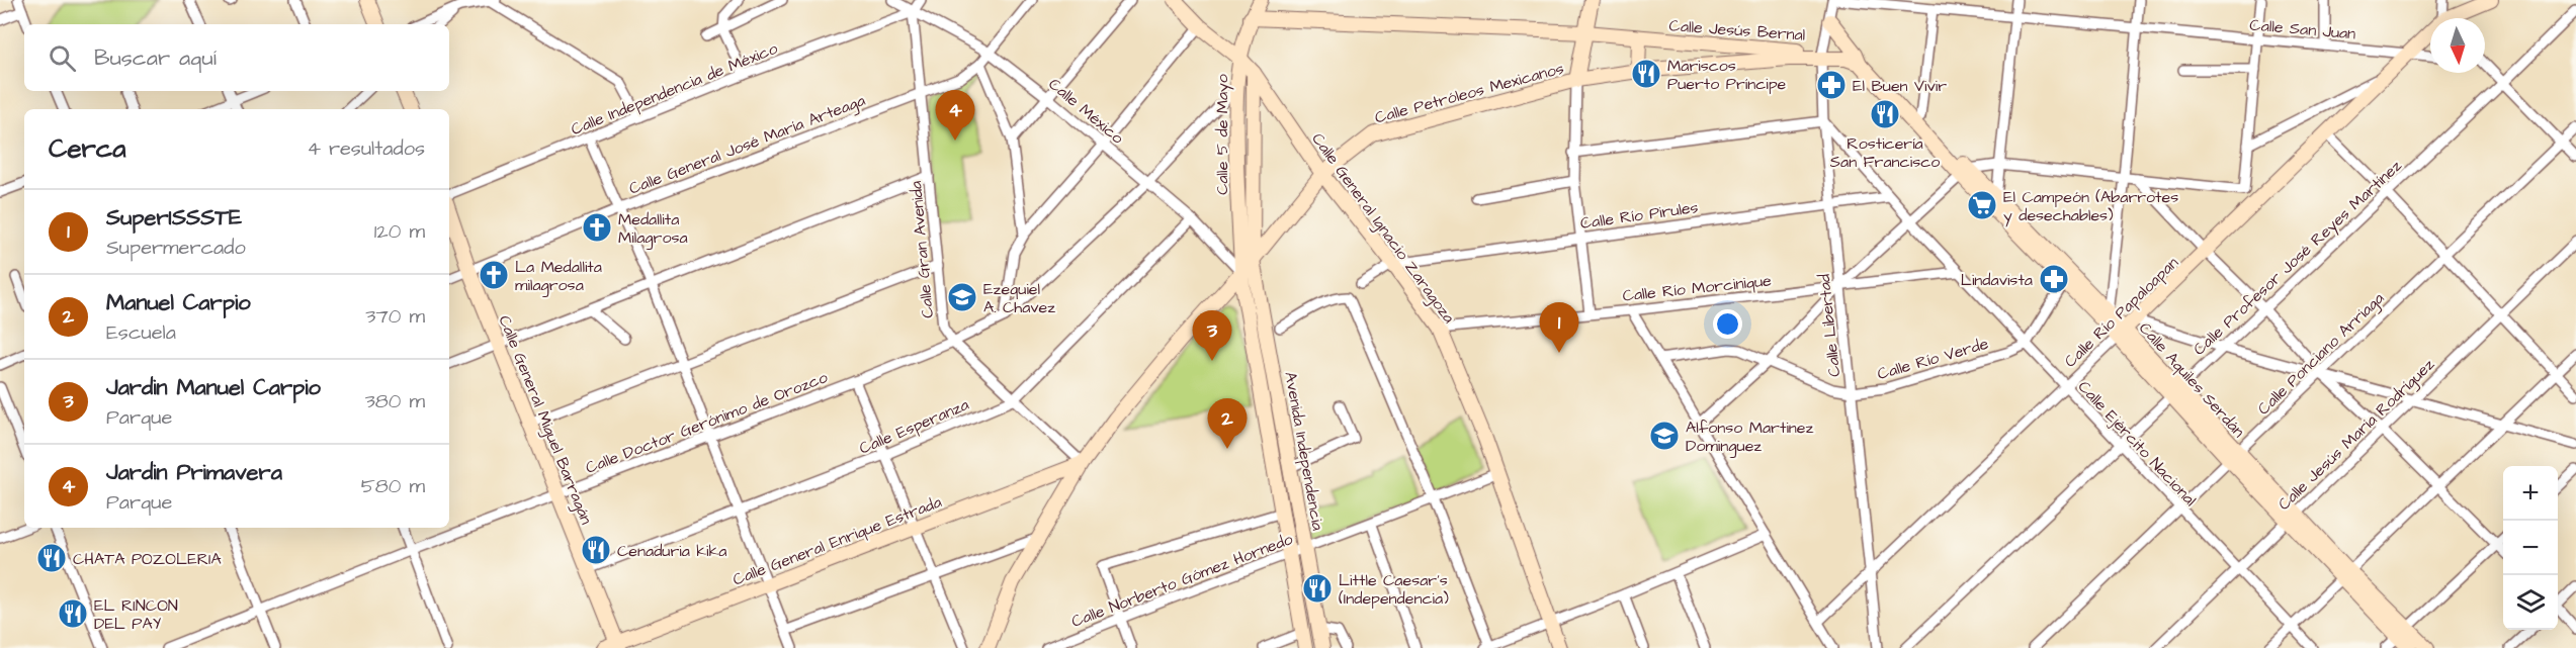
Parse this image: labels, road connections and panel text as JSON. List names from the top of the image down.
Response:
{
  "streets": {
    "street": [
      "Calle San Juan",
      "Calle Jesús Bernal",
      "Calle Independencia de México",
      "Calle Petróleos Mexicanos",
      "Calle México",
      "Calle 5 de Mayo",
      "Calle General José María Arteaga",
      "Calle Río Pirules",
      "Calle General Ignacio Zaragoza",
      "Calle Gran Avenida",
      "Calle Profesor José Reyes Martínez",
      "Calle Río Morcinique",
      "Calle Río Papaloapan",
      "Calle Libertad",
      "Calle Ponciano Arriaga",
      "Calle Río Verde",
      "Calle Aquiles Serdán",
      "Calle General Miguel Barragán",
      "Calle Doctor Gerónimo de Orozco",
      "Calle Esperanza",
      "Calle Jesús María Rodríguez",
      "Calle Ejército Nacional",
      "Avenida Independencia",
      "Calle General Enrique Estrada",
      "Calle Norberto Gómez Hornedo"
    ]
  },
  "crossings": [
    ["Calle San Juan", "Calle Río Papaloapan"],
    ["Calle San Juan", "Calle Libertad"],
    ["Calle Jesús Bernal", "Calle Petróleos Mexicanos"],
    ["Calle Jesús Bernal", "Calle 5 de Mayo"],
    ["Calle Jesús Bernal", "Calle Libertad"],
    ["Calle Independencia de México", "Calle México"],
    ["Calle Independencia de México", "Calle Gran Avenida"],
    ["Calle Petróleos Mexicanos", "Calle México"],
    ["Calle Petróleos Mexicanos", "Calle 5 de Mayo"],
    ["Calle Petróleos Mexicanos", "Calle General Ignacio Zaragoza"],
    ["Calle Petróleos Mexicanos", "Calle Gran Avenida"],
    ["Calle Petróleos Mexicanos", "Calle Libertad"],
    ["Calle Petróleos Mexicanos", "Avenida Independencia"],
    ["Calle Petróleos Mexicanos", "Calle General Enrique Estrada"],
    ["Calle México", "Calle 5 de Mayo"],
    ["Calle México", "Calle General José María Arteaga"],
    ["Calle México", "Calle Gran Avenida"],
    ["Calle México", "Calle Doctor Gerónimo de Orozco"],
    ["Calle México", "Calle Esperanza"],
    ["Calle México", "Avenida Independencia"],
    ["Calle 5 de Mayo", "Calle General Ignacio Zaragoza"],
    ["Calle 5 de Mayo", "Calle Doctor Gerónimo de Orozco"],
    ["Calle 5 de Mayo", "Avenida Independencia"],
    ["Calle General José María Arteaga", "Calle Gran Avenida"],
    ["Calle General José María Arteaga", "Calle General Miguel Barragán"],
    ["Calle Río Pirules", "Calle General Ignacio Zaragoza"],
    ["Calle Río Pirules", "Calle Libertad"],
    ["Calle Río Pirules", "Calle Ejército Nacional"],
    ["Calle General Ignacio Zaragoza", "Calle Río Morcinique"],
    ["Calle General Ignacio Zaragoza", "Calle Norberto Gómez Hornedo"],
    ["Calle Gran Avenida", "Calle Doctor Gerónimo de Orozco"],
    ["Calle Gran Avenida", "Calle Esperanza"],
    ["Calle Gran Avenida", "Calle General Enrique Estrada"],
    ["Calle Profesor José Reyes Martínez", "Calle Aquiles Serdán"],
    ["Calle Profesor José Reyes Martínez", "Calle Ejército Nacional"],
    ["Calle Río Morcinique", "Calle Libertad"],
    ["Calle Río Morcinique", "Calle Ejército Nacional"],
    ["Calle Río Papaloapan", "Calle Libertad"],
    ["Calle Río Papaloapan", "Calle Aquiles Serdán"],
    ["Calle Río Papaloapan", "Calle Ejército Nacional"],
    ["Calle Libertad", "Calle Río Verde"],
    ["Calle Libertad", "Calle Aquiles Serdán"],
    ["Calle Libertad", "Calle Ejército Nacional"],
    ["Calle Ponciano Arriaga", "Calle Aquiles Serdán"],
    ["Calle Ponciano Arriaga", "Calle Ejército Nacional"],
    ["Calle Río Verde", "Calle Ejército Nacional"],
    ["Calle Aquiles Serdán", "Calle Jesús María Rodríguez"],
    ["Calle General Miguel Barragán", "Calle Doctor Gerónimo de Orozco"],
    ["Calle General Miguel Barragán", "Calle Esperanza"],
    ["Calle General Miguel Barragán", "Calle General Enrique Estrada"],
    ["Calle Jesús María Rodríguez", "Calle Ejército Nacional"],
    ["Avenida Independencia", "Calle Norberto Gómez Hornedo"]
  ],
  "places": {
    "restaurant": [
      "Mariscos Puerto Príncipe",
      "Rosticería San Francisco",
      "Cenaduria kika",
      "CHATA POZOLERIA",
      "Little Caesar's (Independencia)",
      "EL RINCON DEL PAY"
    ],
    "pharmacy": ["El Buen Vivir", "Lindavista"],
    "supermarket": ["El Campeón (Abarrotes y desechables)"],
    "church": ["Medallita Milagrosa", "La Medallita milagrosa"],
    "school or university": ["Ezequiel A. Chavez", "Alfonso Martinez Dominguez"]
  },
  "north": "bottom",
  "page": {
    "search": "Buscar aquí",
    "pins": [
      "4",
      "1",
      "3",
      "2"
    ],
    "heading": ["Cerca", "4 resultados"],
    "list": [
      {
        "mark": "1",
        "name": "SuperISSSTE",
        "note": "Supermercado",
        "value": "120 m"
      },
      {
        "mark": "2",
        "name": "Manuel Carpio",
        "note": "Escuela",
        "value": "370 m"
      },
      {
        "mark": "3",
        "name": "Jardin Manuel Carpio",
        "note": "Parque",
        "value": "380 m"
      },
      {
        "mark": "4",
        "name": "Jardin Primavera",
        "note": "Parque",
        "value": "580 m"
      }
    ],
    "map_buttons": ["+", "−"]
  }
}
